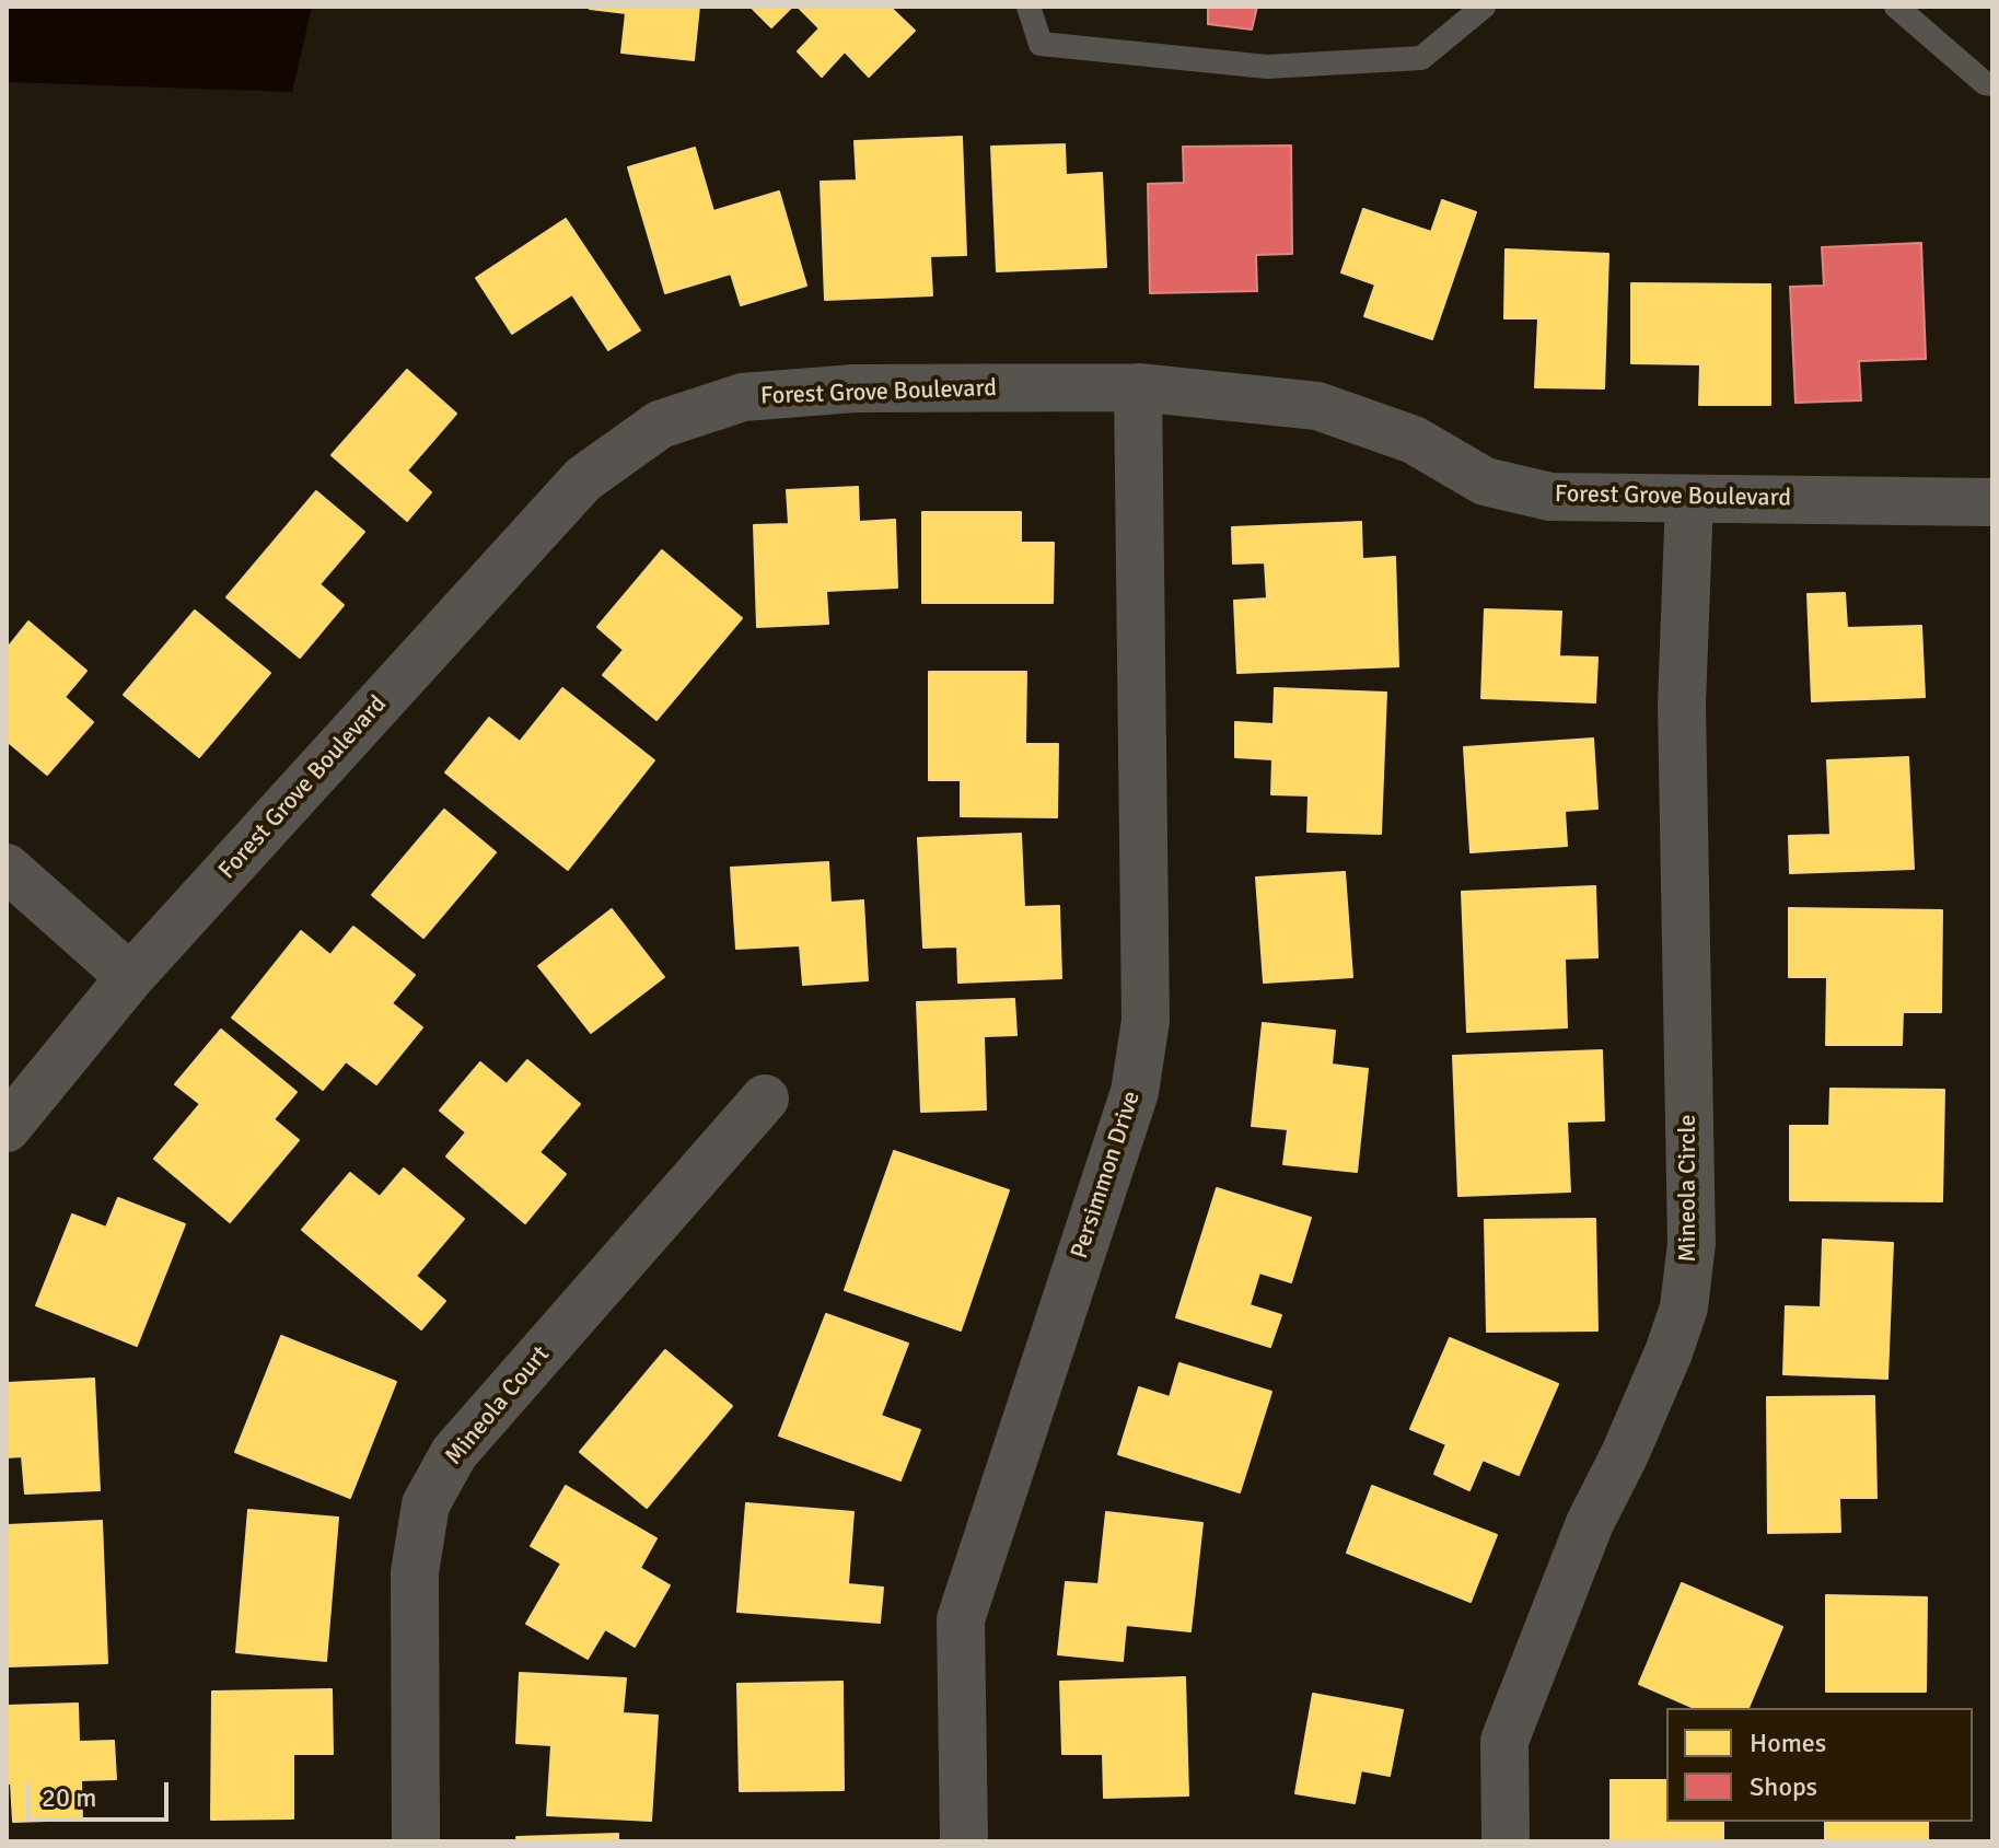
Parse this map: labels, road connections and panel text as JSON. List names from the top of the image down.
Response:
{
  "streets": {
    "street": [
      "Forest Grove Boulevard",
      "Persimmon Drive",
      "Mineola Circle",
      "Mineola Court"
    ]
  },
  "crossings": [
    ["Forest Grove Boulevard", "Persimmon Drive"],
    ["Forest Grove Boulevard", "Mineola Circle"]
  ],
  "legend": ["Homes", "Shops"],
  "scale_bar": "20 m"
}
